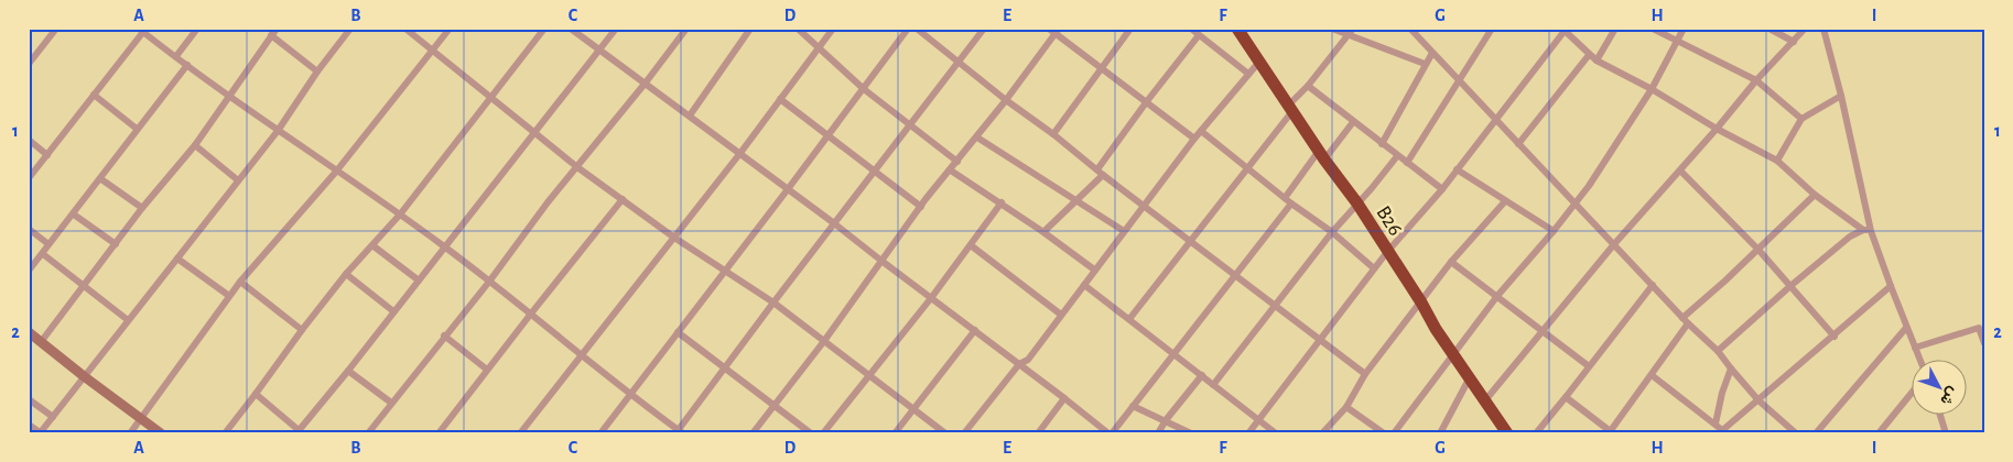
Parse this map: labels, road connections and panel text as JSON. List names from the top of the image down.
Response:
{
  "streets": {
    "highway": ["B26"]
  },
  "north": "bottom right",
  "grid": {
    "columns": [
      "A",
      "B",
      "C",
      "D",
      "E",
      "F",
      "G",
      "H",
      "I"
    ],
    "rows": ["1", "2"]
  }
}
